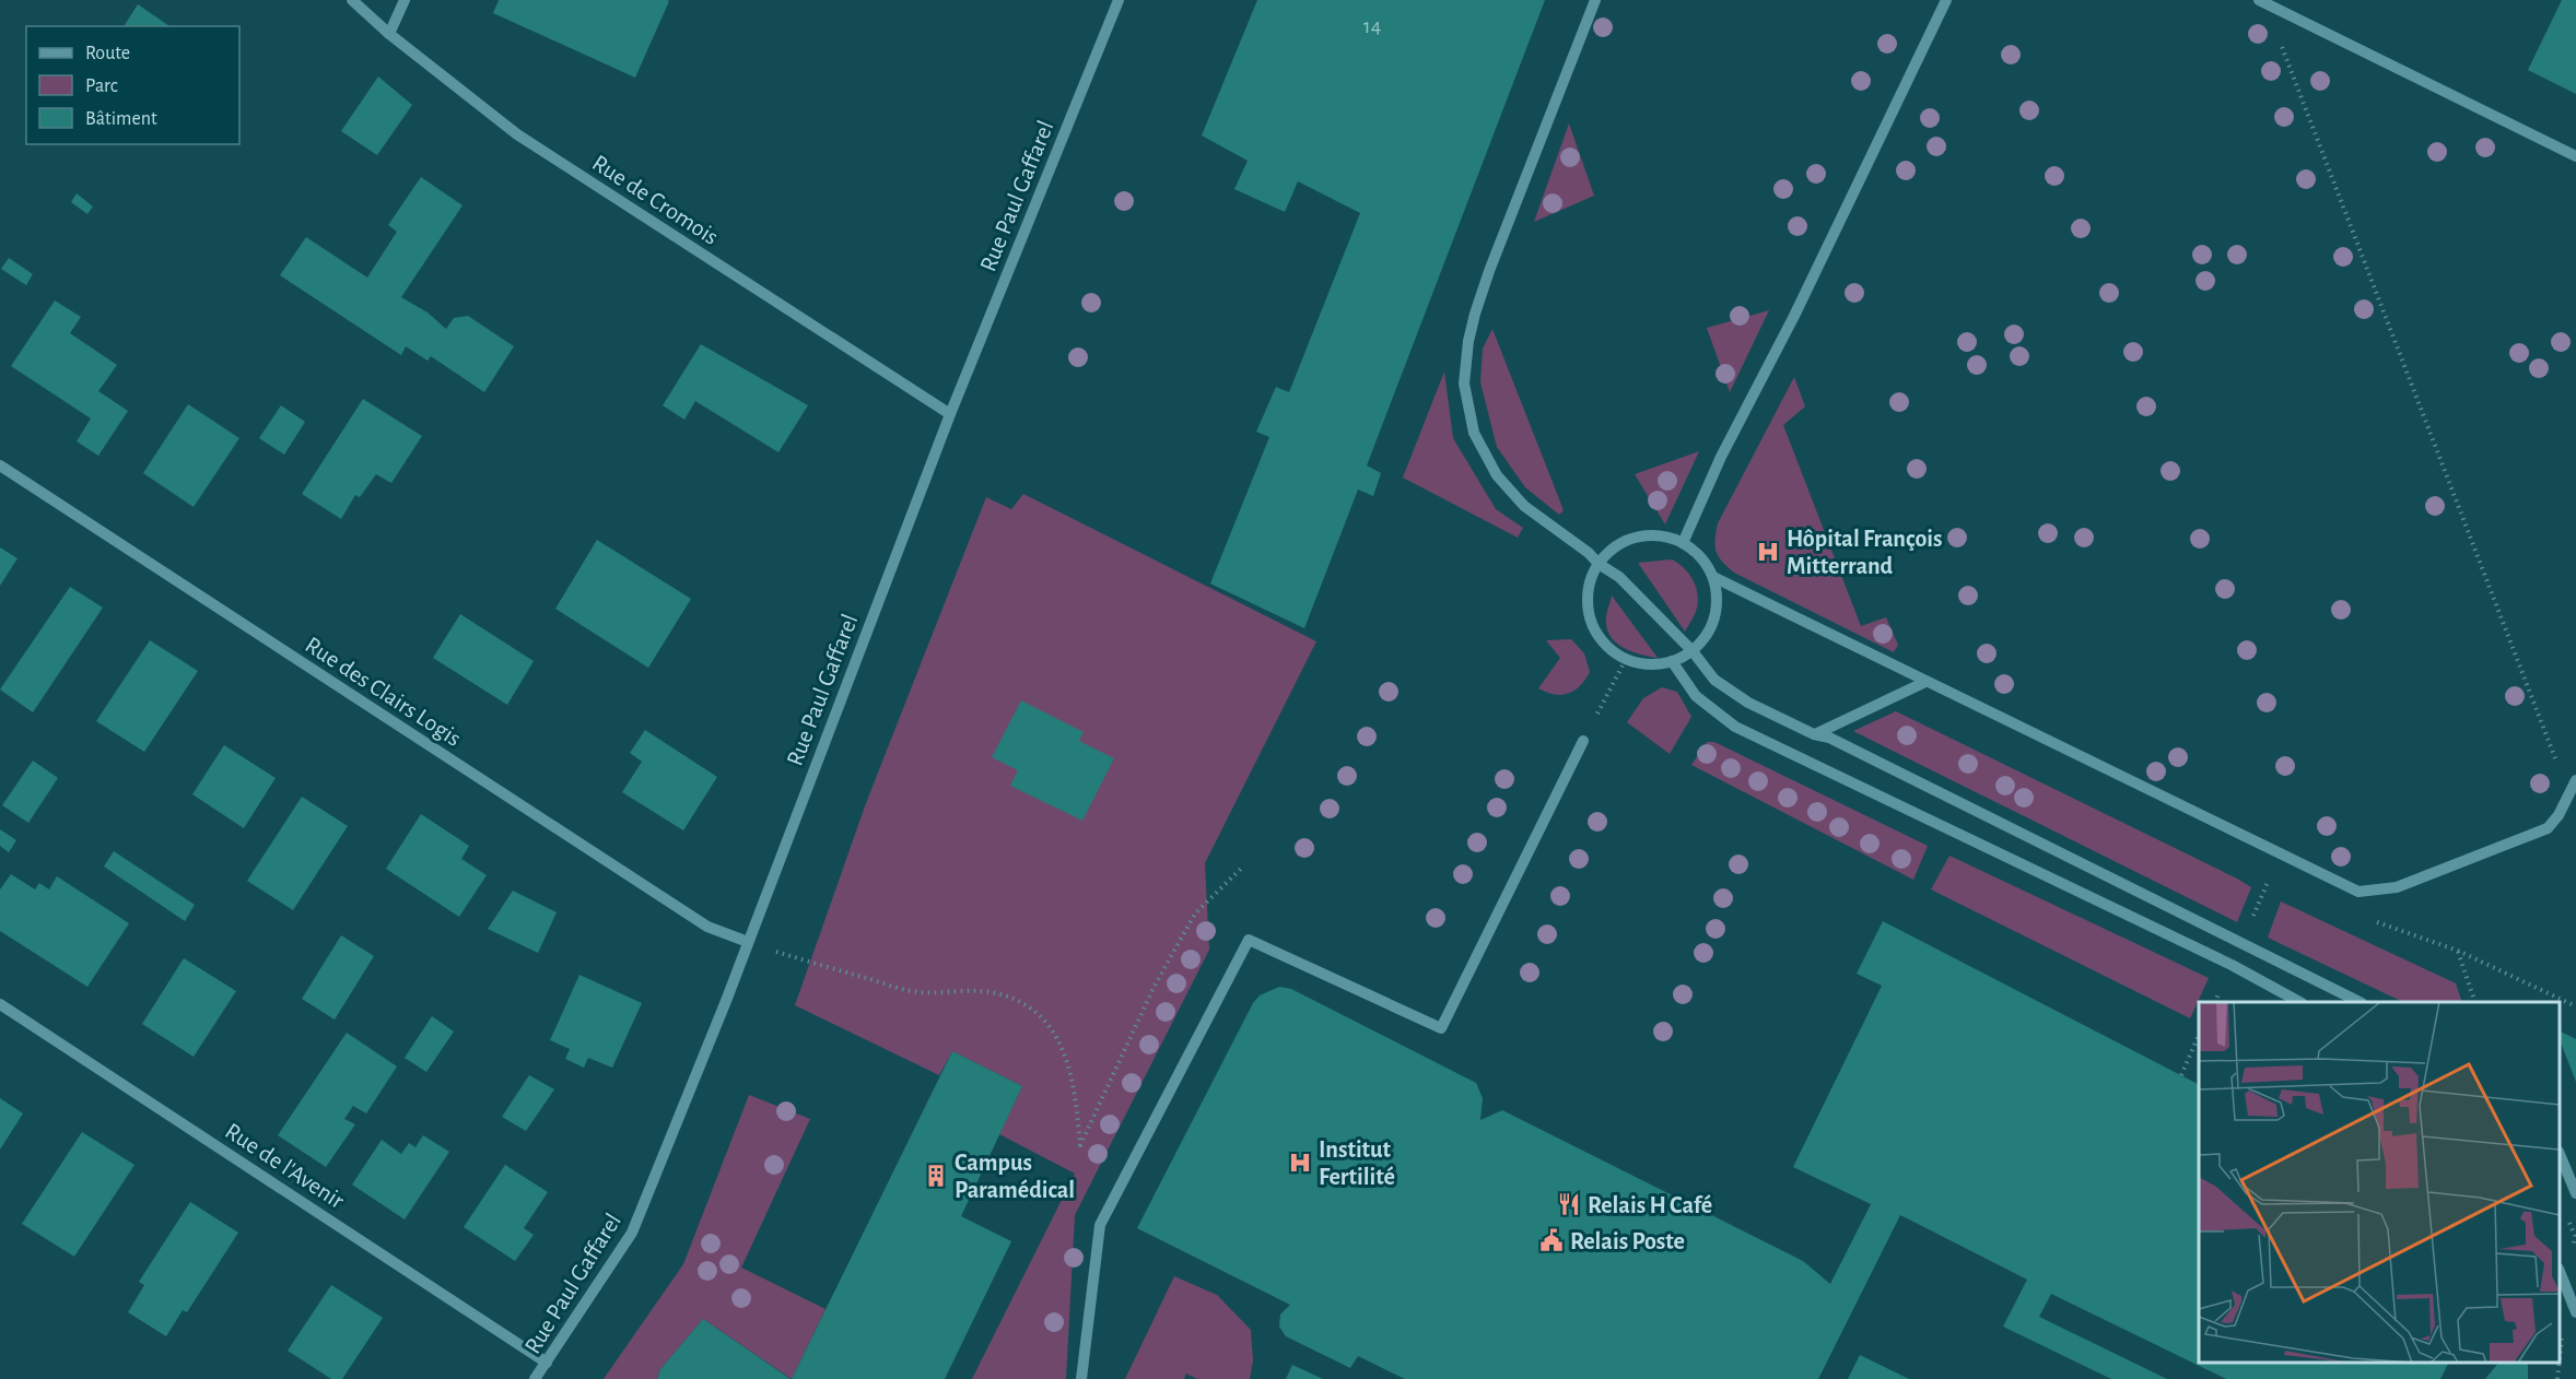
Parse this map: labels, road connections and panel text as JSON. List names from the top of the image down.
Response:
{
  "streets": {
    "street": [
      "Rue Paul Gaffarel",
      "Rue de Cromois",
      "Rue des Clairs Logis",
      "Rue de l'Avenir"
    ]
  },
  "crossings": [
    ["Rue Paul Gaffarel", "Rue de Cromois"],
    ["Rue Paul Gaffarel", "Rue des Clairs Logis"],
    ["Rue Paul Gaffarel", "Rue de l'Avenir"]
  ],
  "places": {
    "hospital": ["Hôpital François Mitterrand", "Institut Fertilité"],
    "building": ["Campus Paramédical"],
    "restaurant": ["Relais H Café"],
    "public building": ["Relais Poste"]
  },
  "house_numbers": ["14"],
  "legend": ["Route", "Parc", "Bâtiment"]
}
